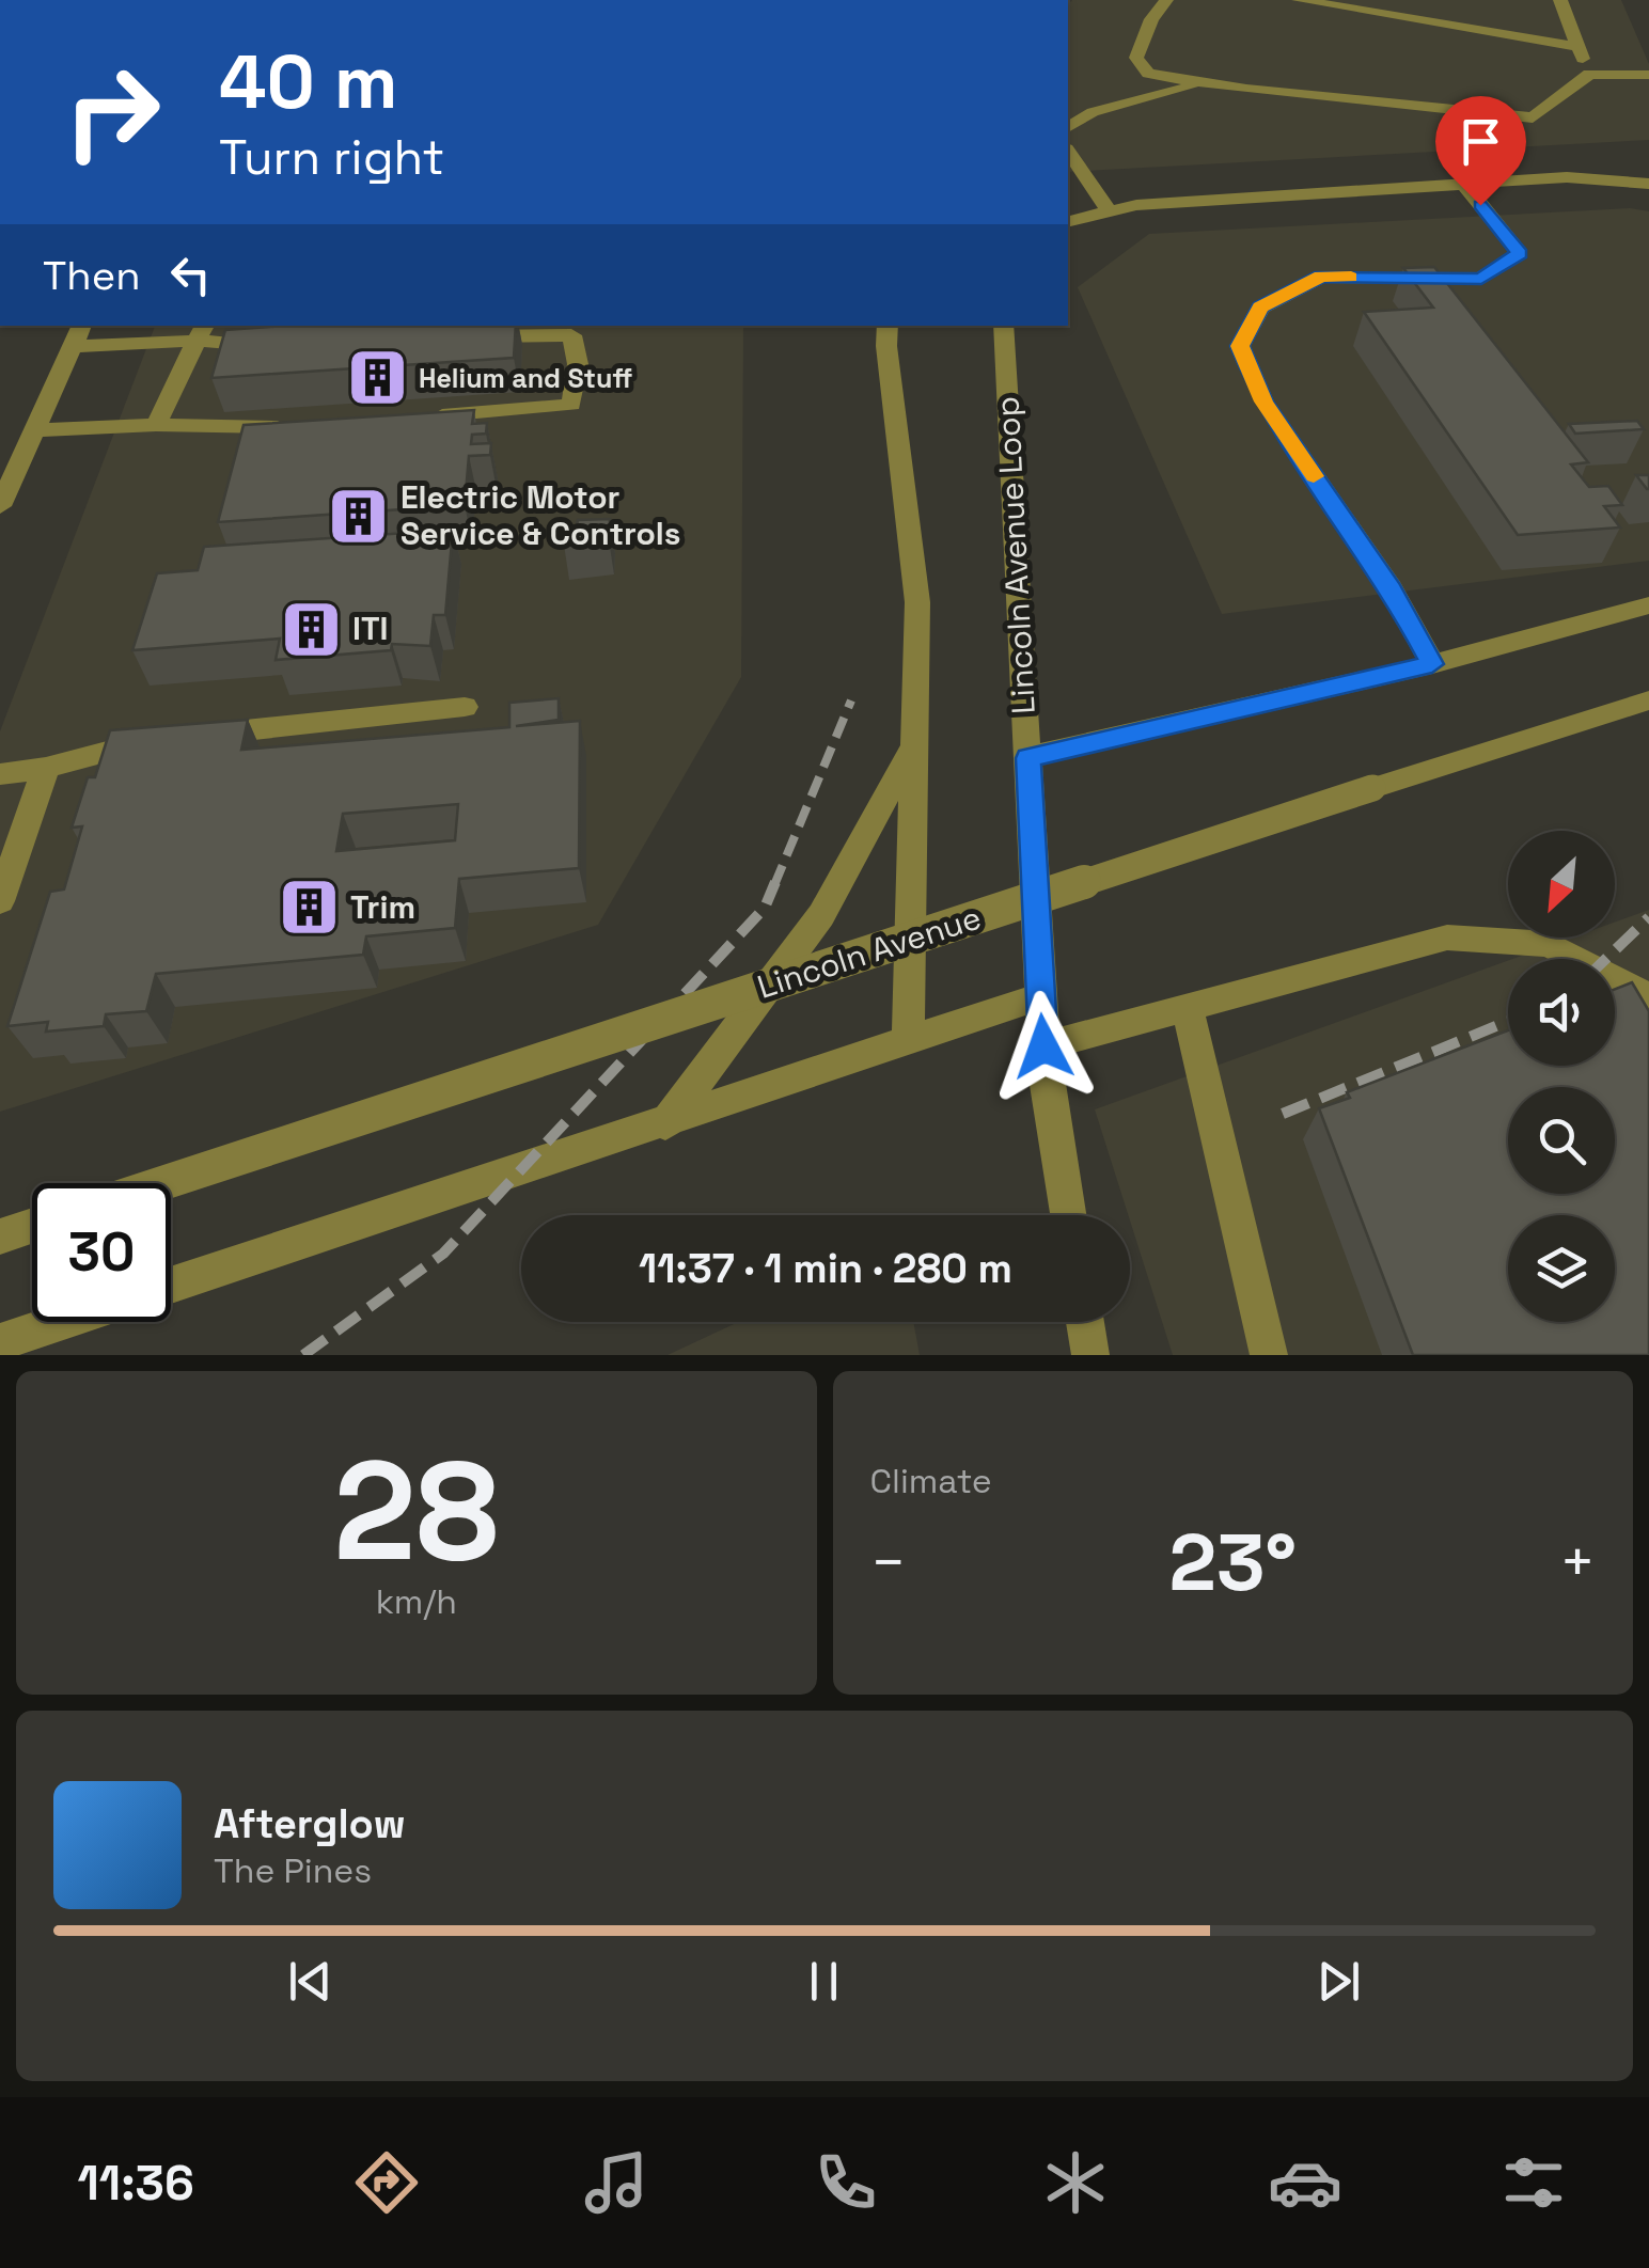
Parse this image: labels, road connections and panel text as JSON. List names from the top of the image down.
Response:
{
  "streets": {
    "street": ["Lincoln Avenue Loop", "Lincoln Avenue"]
  },
  "places": {
    "building": [
      "Helium and Stuff",
      "Electric Motor Service & Controls",
      "ITI",
      "Trim"
    ]
  },
  "north": "bottom left",
  "page": {
    "turn": ["40 m", "Turn right"],
    "then": "Then",
    "limit": "30",
    "trip": "11:37 · 1 min · 280 m",
    "tile": [
      ["28", "km/h"],
      "Climate"
    ],
    "heat": ["−", "23°", "+"],
    "song": ["Afterglow", "The Pines"],
    "tabs": "11:36"
  }
}
